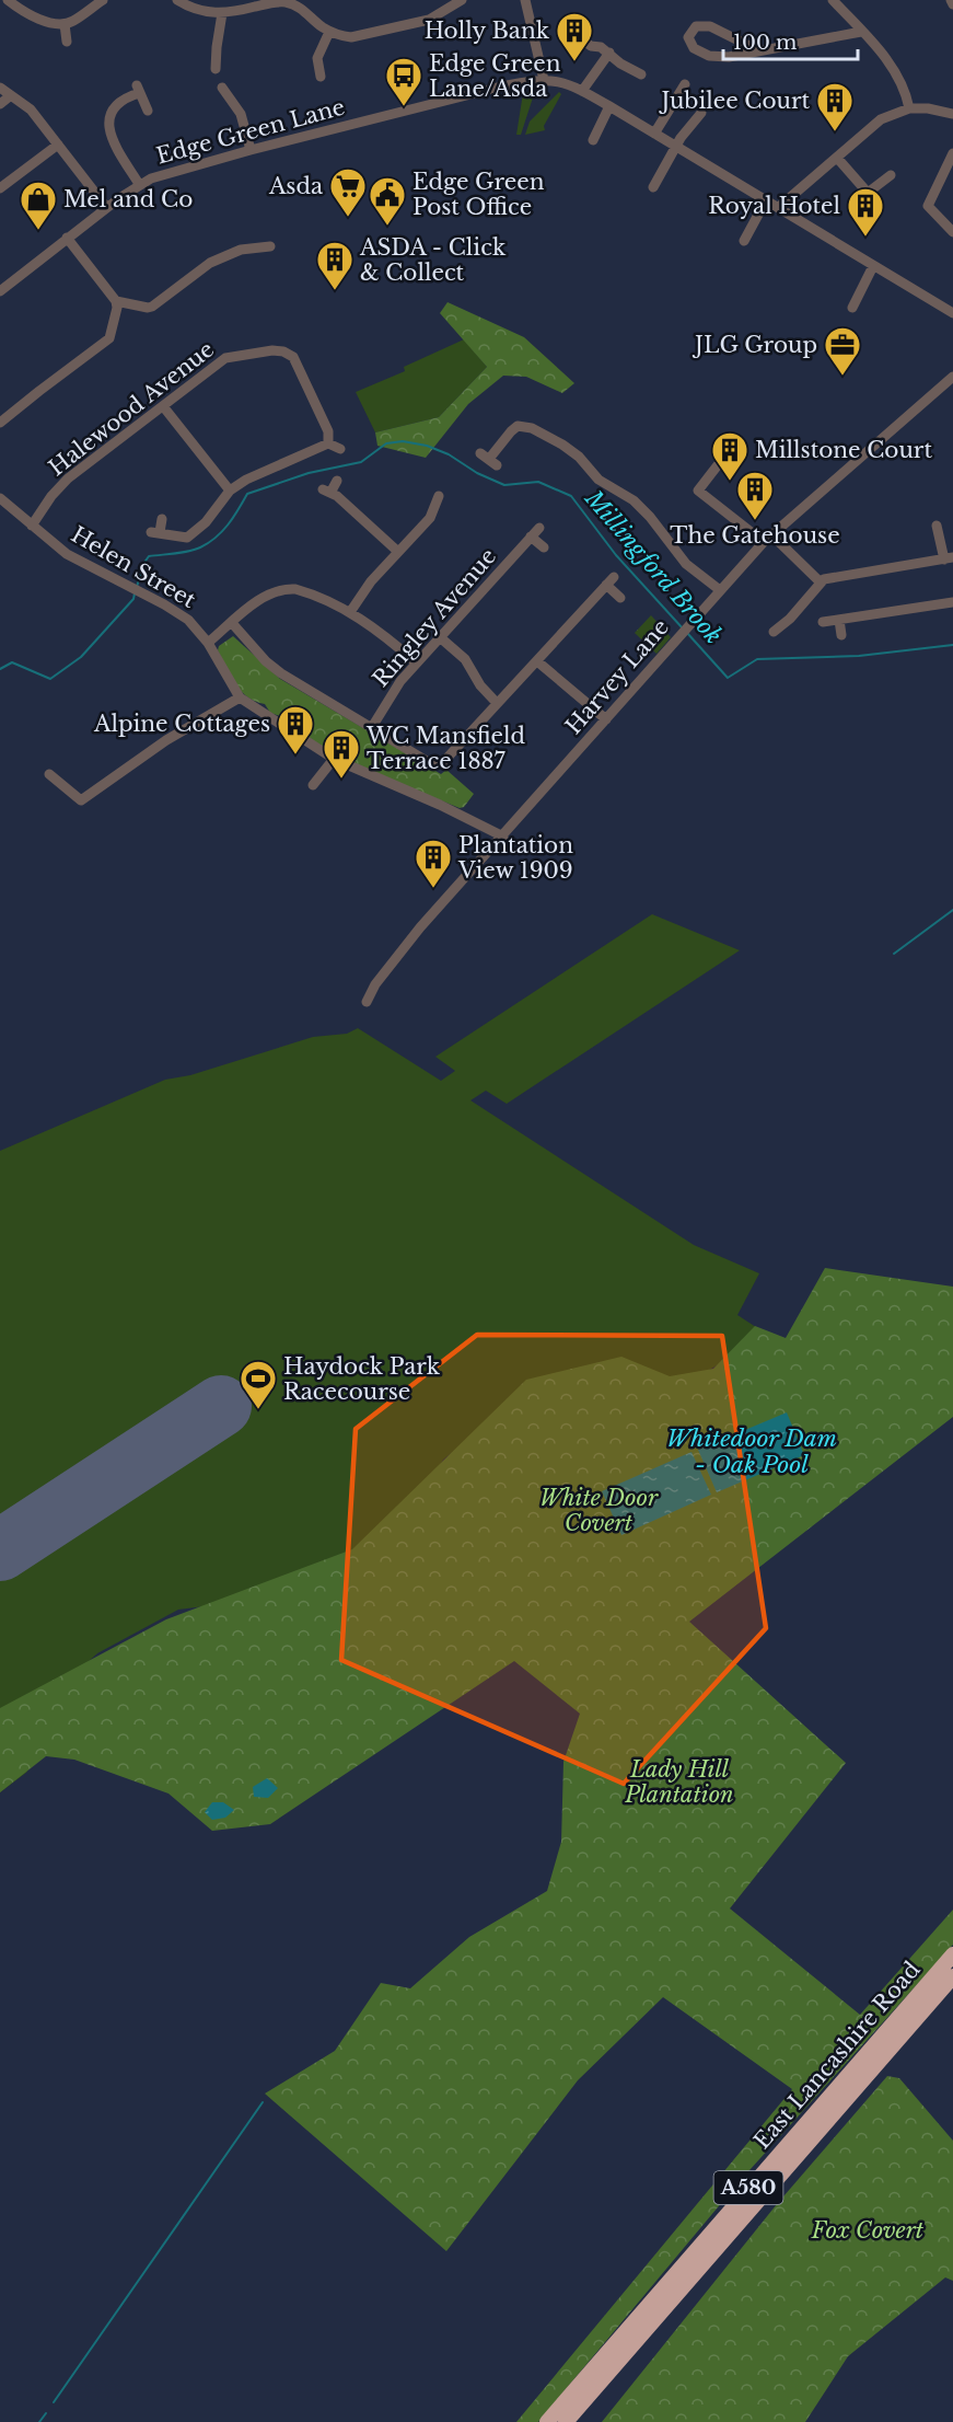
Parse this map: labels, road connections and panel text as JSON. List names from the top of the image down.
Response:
{
  "streets": {
    "highway": ["East Lancashire Road", "A580"],
    "street": [
      "Edge Green Lane",
      "Halewood Avenue",
      "Helen Street",
      "Ringley Avenue",
      "Harvey Lane"
    ]
  },
  "crossings": [
    ["Halewood Avenue", "Helen Street"],
    ["Helen Street", "Harvey Lane"]
  ],
  "water": ["Millingford Brook", "Whitedoor Dam - Oak Pool"],
  "parks": ["White Door Covert", "Lady Hill Plantation", "Fox Covert"],
  "places": {
    "building": [
      "Holly Bank",
      "Jubilee Court",
      "Royal Hotel",
      "ASDA - Click & Collect",
      "Millstone Court",
      "The Gatehouse",
      "Alpine Cottages",
      "WC Mansfield Terrace 1887",
      "Plantation View 1909"
    ],
    "bus stop": ["Edge Green Lane/Asda"],
    "supermarket": ["Asda"],
    "public building": ["Edge Green Post Office"],
    "shop": ["Mel and Co"],
    "office": ["JLG Group"],
    "sports": ["Haydock Park Racecourse"]
  },
  "scale_bar": "100 m"
}
